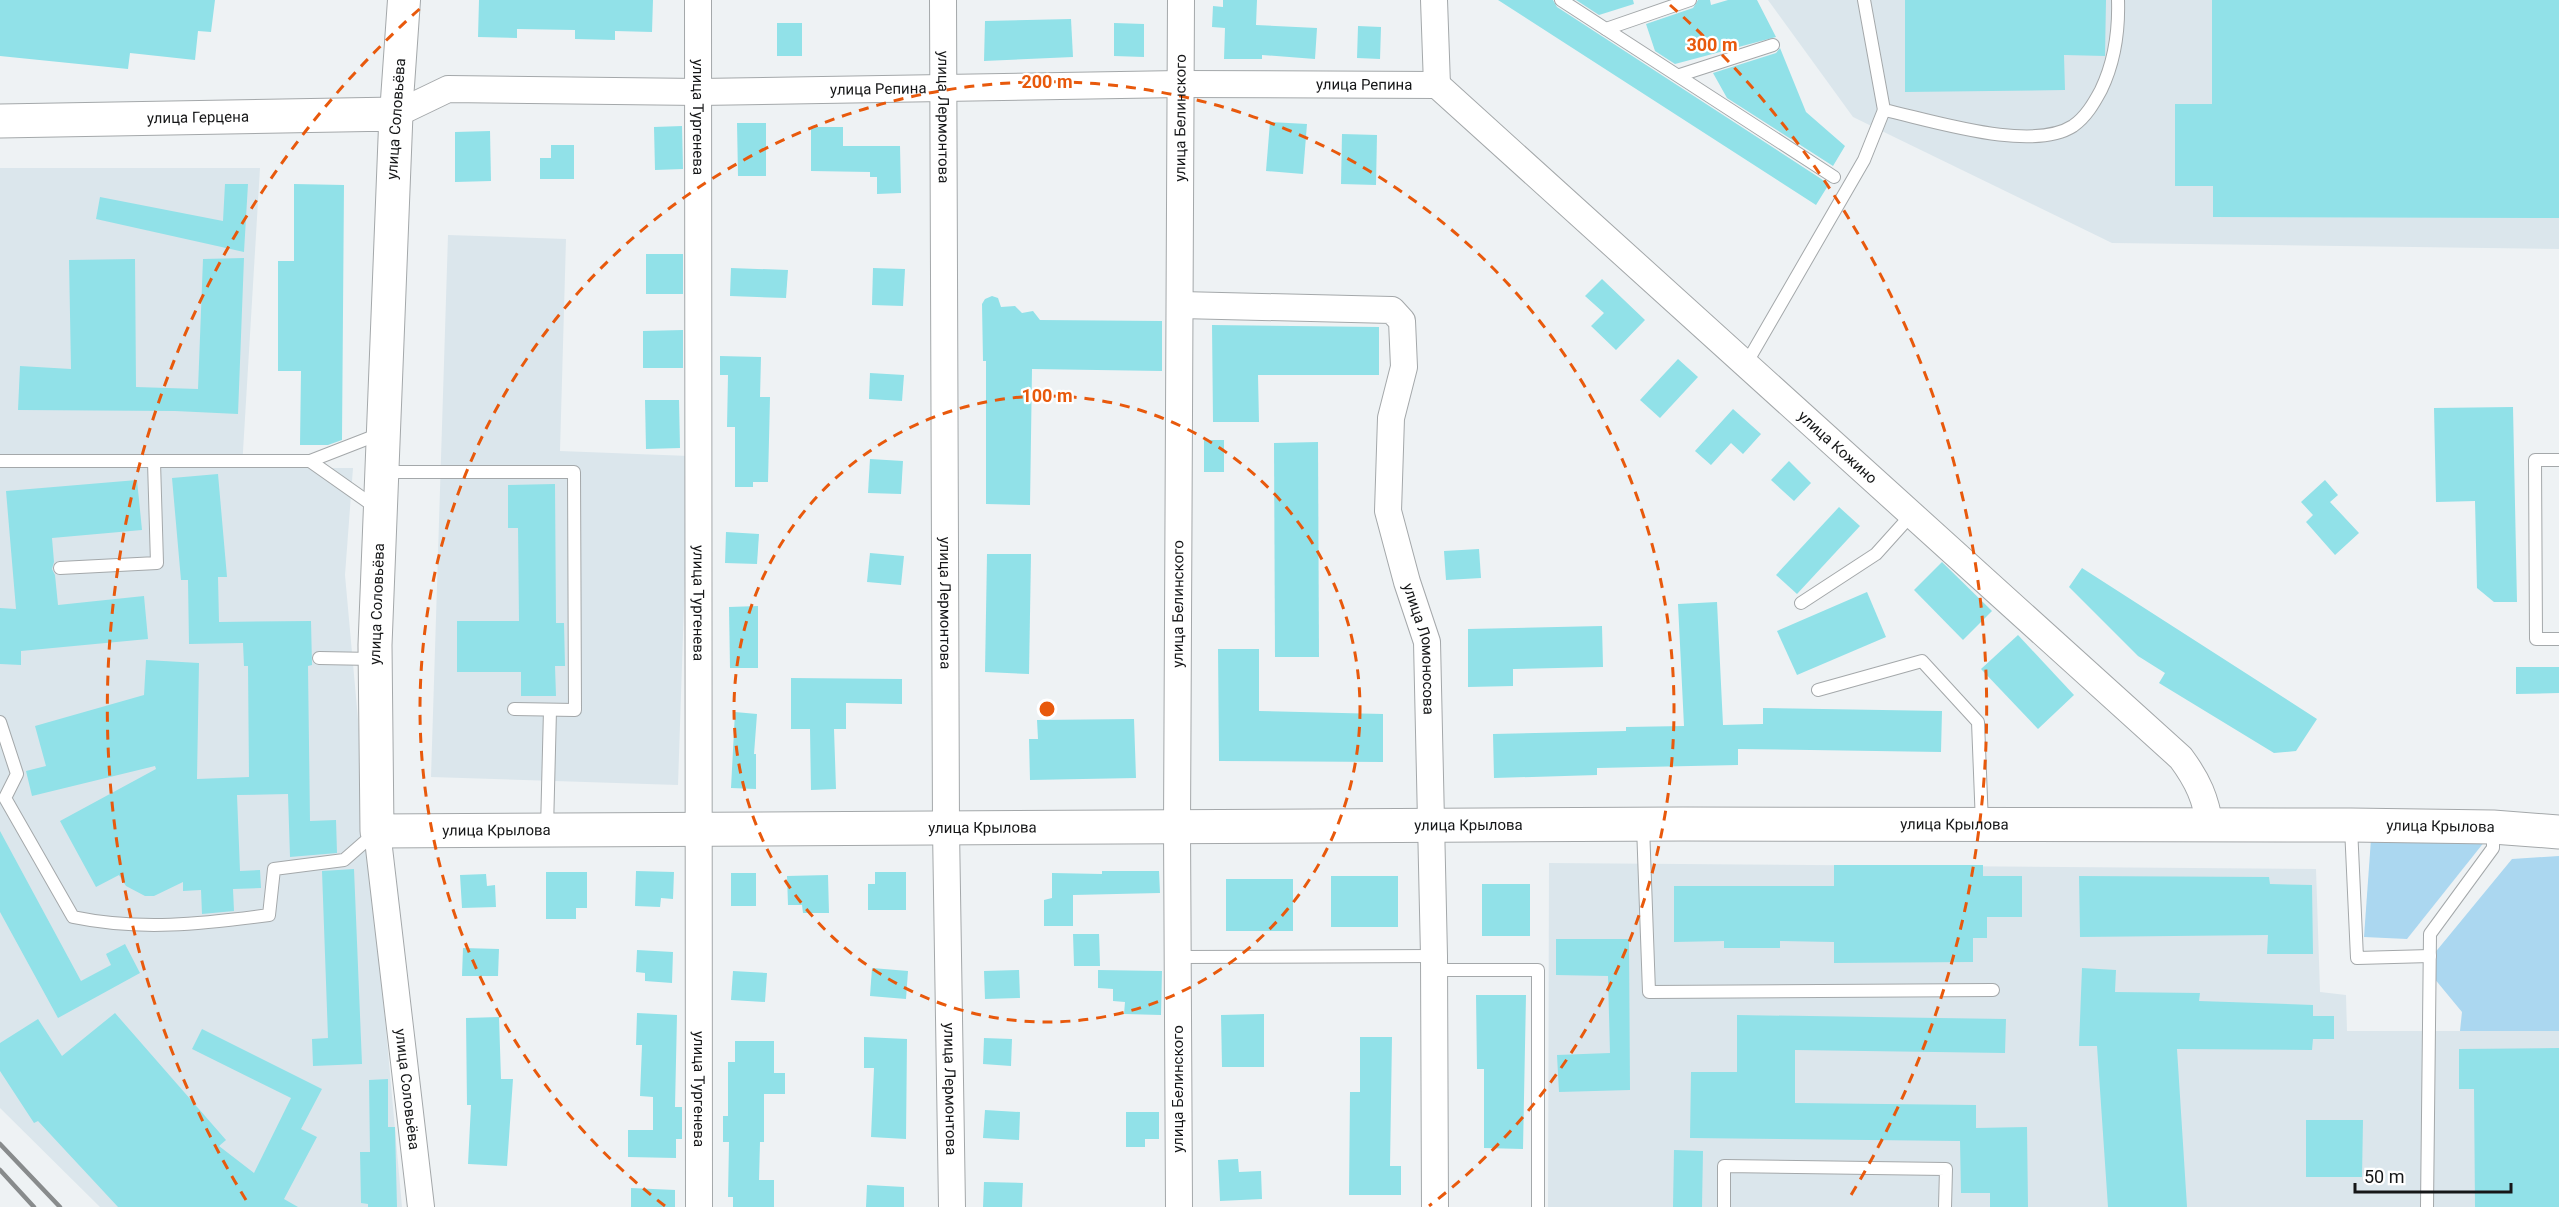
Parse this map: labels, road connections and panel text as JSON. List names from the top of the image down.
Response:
{
  "streets": {
    "main road": ["улица Герцена", "улица Соловьёва", "улица Крылова"],
    "street": [
      "улица Репина",
      "улица Тургенева",
      "улица Лермонтова",
      "улица Белинского",
      "улица Кожино",
      "улица Ломоносова"
    ]
  },
  "crossings": [
    ["улица Репина", "улица Герцена"],
    ["улица Репина", "улица Тургенева"],
    ["улица Репина", "улица Лермонтова"],
    ["улица Репина", "улица Белинского"],
    ["улица Репина", "улица Соловьёва"],
    ["улица Репина", "улица Кожино"],
    ["улица Герцена", "улица Соловьёва"],
    ["улица Тургенева", "улица Крылова"],
    ["улица Лермонтова", "улица Крылова"],
    ["улица Белинского", "улица Ломоносова"],
    ["улица Белинского", "улица Крылова"],
    ["улица Соловьёва", "улица Крылова"],
    ["улица Кожино", "улица Крылова"],
    ["улица Ломоносова", "улица Крылова"]
  ],
  "scale_bar": "50 m",
  "rings": ["300 m", "200 m", "100 m"]
}
